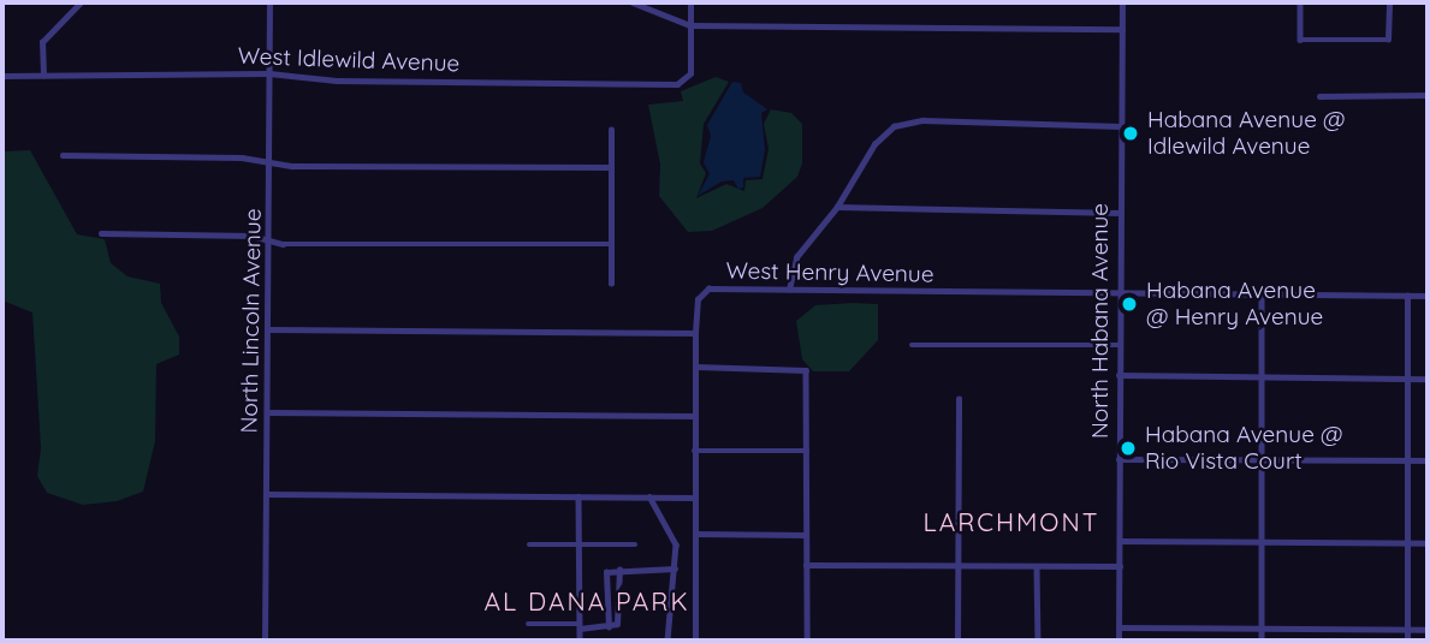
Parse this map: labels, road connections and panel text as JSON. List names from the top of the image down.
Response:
{
  "streets": {
    "street": [
      "West Idlewild Avenue",
      "West Henry Avenue",
      "North Lincoln Avenue",
      "North Habana Avenue"
    ]
  },
  "crossings": [
    ["West Idlewild Avenue", "North Lincoln Avenue"],
    ["West Henry Avenue", "North Habana Avenue"]
  ],
  "districts": ["LARCHMONT", "AL DANA PARK"],
  "places": ["Habana Avenue @ Idlewild Avenue", "Habana Avenue @ Henry Avenue", "Habana Avenue @ Rio Vista Court"]
}
